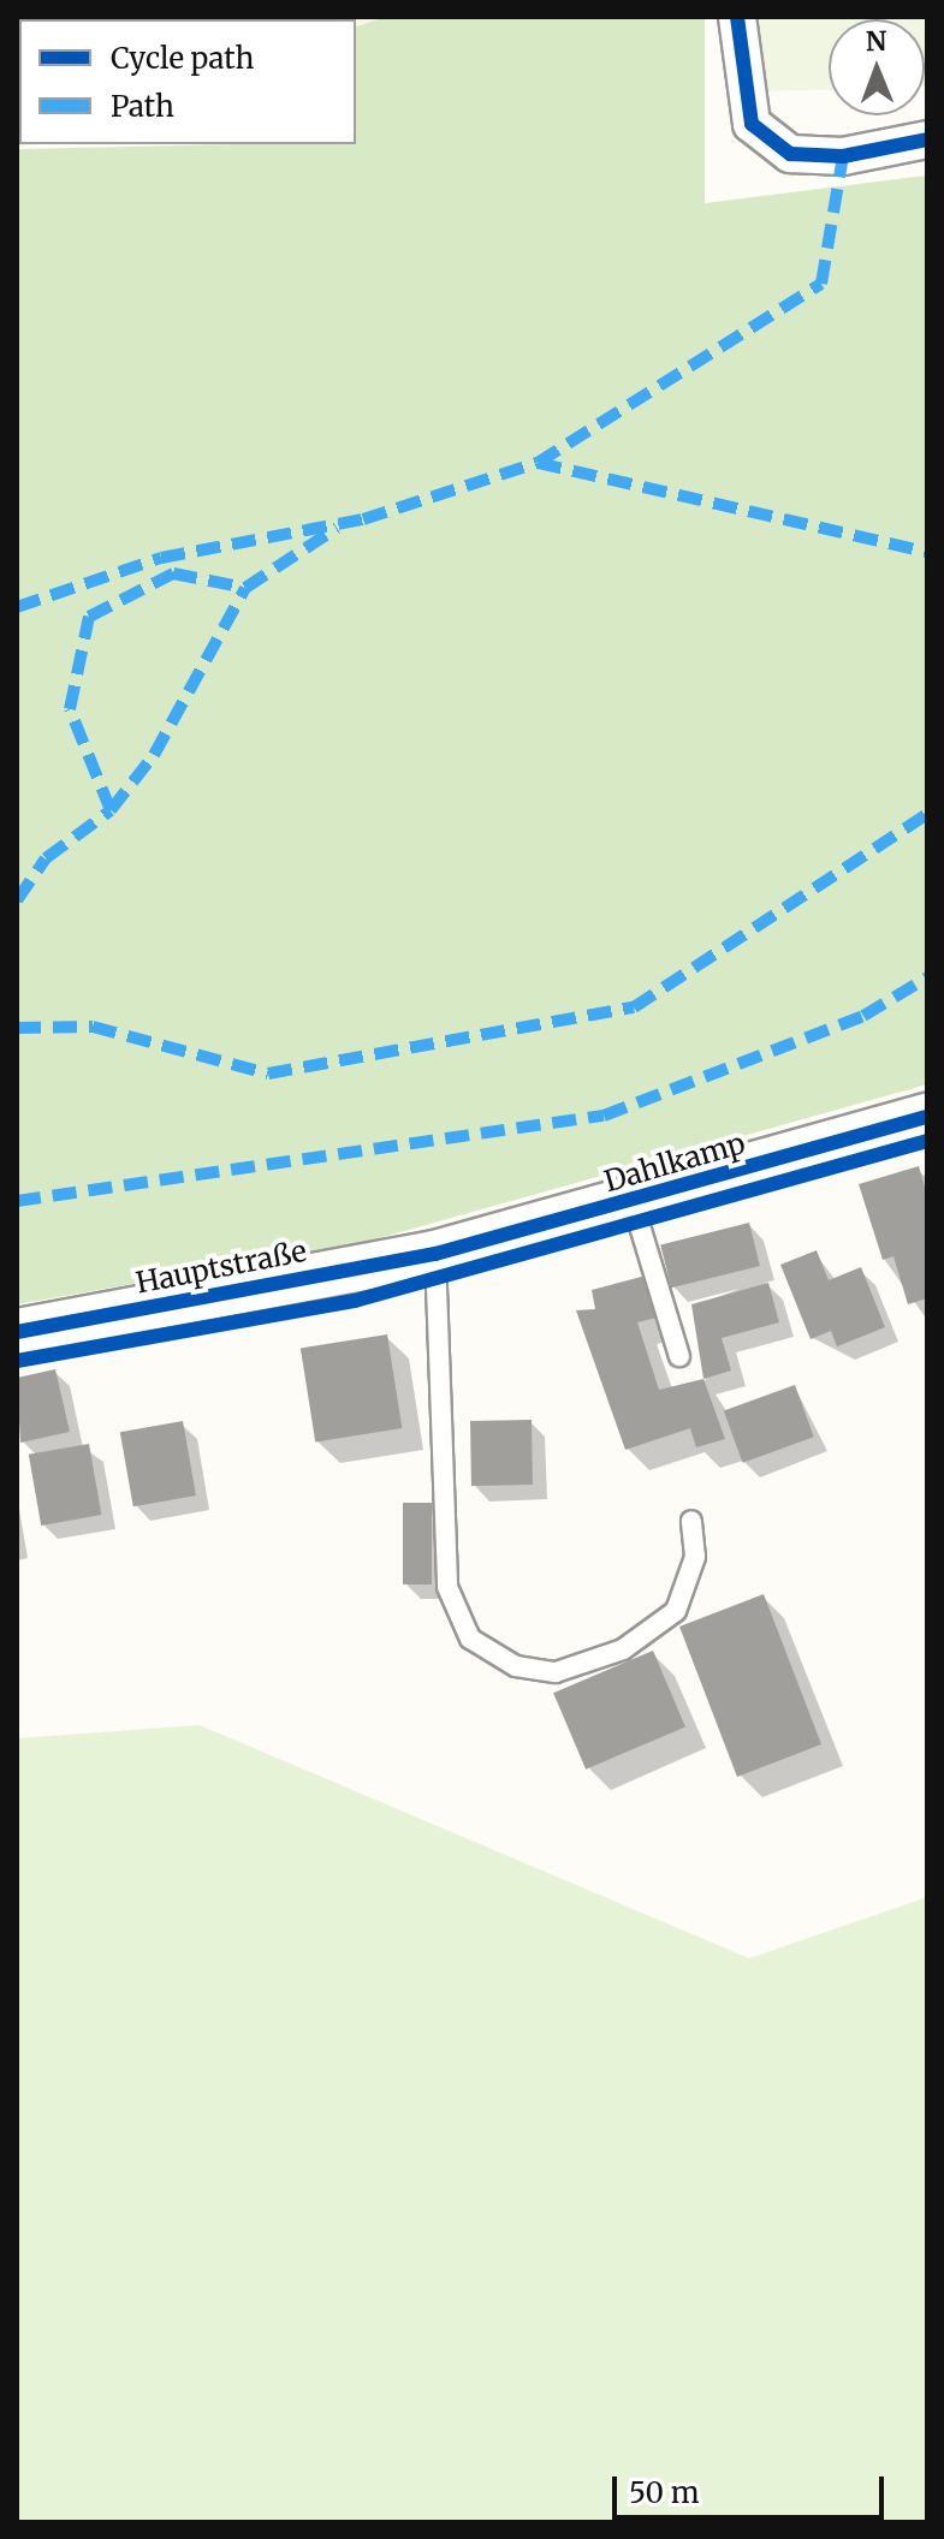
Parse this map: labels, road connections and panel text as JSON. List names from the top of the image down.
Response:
{
  "streets": {
    "street": ["Dahlkamp", "Hauptstraße"]
  },
  "crossings": [
    ["Dahlkamp", "Hauptstraße"]
  ],
  "legend": ["Cycle path", "Path"],
  "scale_bar": "50 m",
  "north": "top"
}
